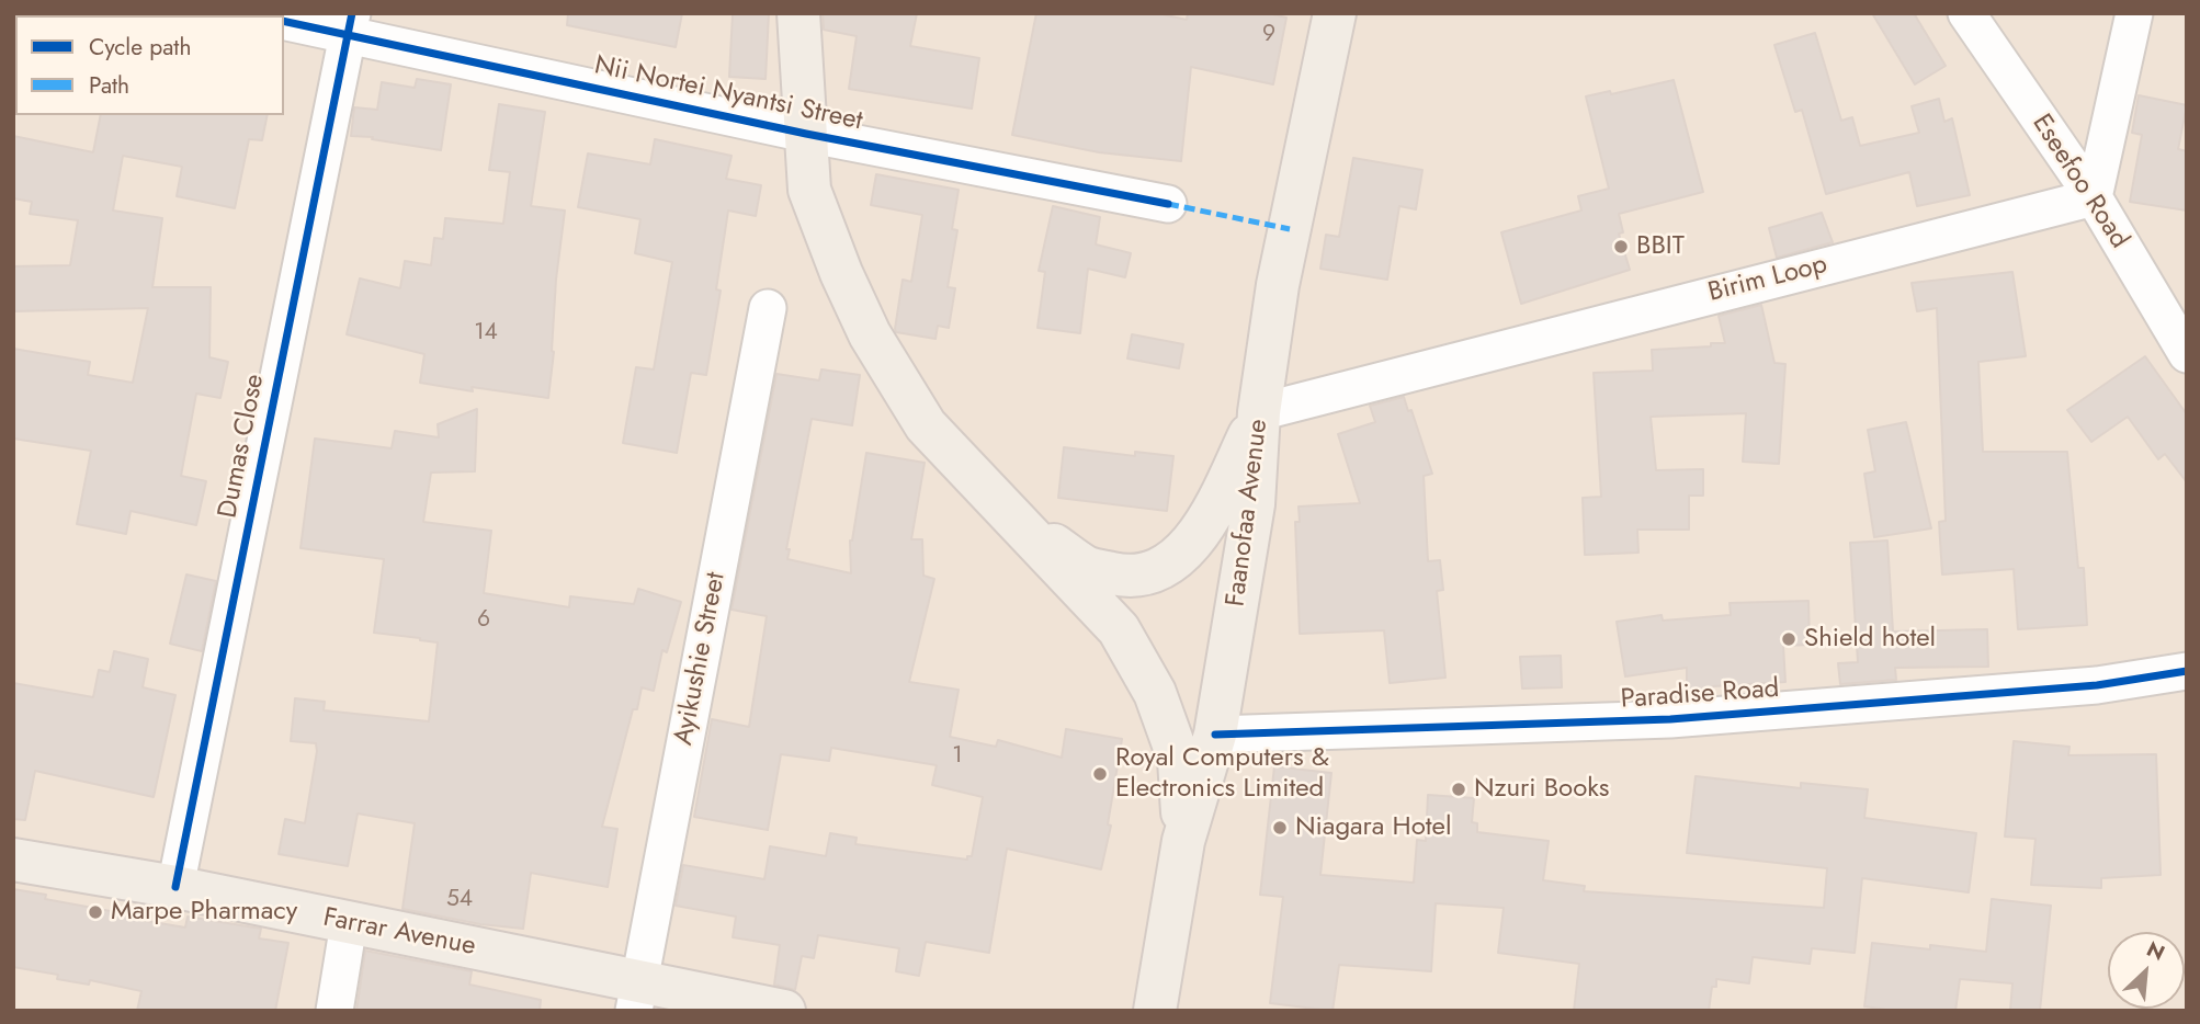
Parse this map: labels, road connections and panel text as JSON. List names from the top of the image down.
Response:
{
  "streets": {
    "main road": ["Faanofaa Avenue", "Farrar Avenue"],
    "street": [
      "Nii Nortei Nyantsi Street",
      "Eseefoo Road",
      "Birim Loop",
      "Dumas Close",
      "Ayikushie Street",
      "Paradise Road"
    ]
  },
  "crossings": [
    ["Nii Nortei Nyantsi Street", "Dumas Close"],
    ["Eseefoo Road", "Birim Loop"],
    ["Birim Loop", "Faanofaa Avenue"],
    ["Dumas Close", "Farrar Avenue"],
    ["Faanofaa Avenue", "Paradise Road"],
    ["Ayikushie Street", "Farrar Avenue"]
  ],
  "places": [
    "BBIT",
    "Shield hotel",
    "Royal Computers & Electronics Limited",
    "Nzuri Books",
    "Niagara Hotel",
    "Marpe Pharmacy"
  ],
  "house_numbers": [
    "9",
    "14",
    "6",
    "1",
    "54"
  ],
  "legend": ["Cycle path", "Path"],
  "north": "top right"
}
